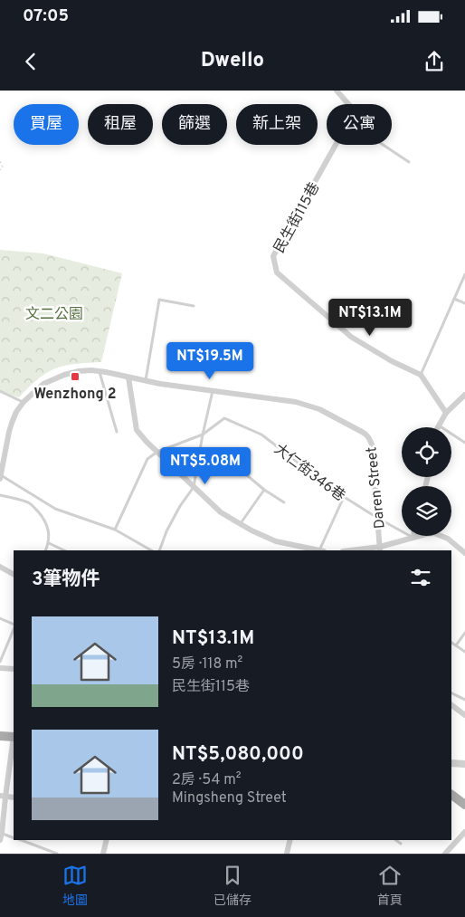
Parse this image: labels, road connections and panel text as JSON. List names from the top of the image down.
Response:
{
  "streets": {
    "street": ["民生街115巷", "Daren Street"],
    "lane": ["大仁街346巷"]
  },
  "crossings": [
    ["大仁街346巷", "Daren Street"]
  ],
  "parks": ["文二公園"],
  "places": {
    "transit": ["Wenzhong 2"]
  },
  "page": {
    "status": "07:05",
    "header": "Dwello",
    "chip": [
      "買屋",
      "租屋",
      "篩選",
      "新上架",
      "公寓"
    ],
    "price": ["NT$13.1M", "NT$19.5M", "NT$5.08M"],
    "heading": "3筆物件",
    "list": [
      {
        "name": "NT$13.1M",
        "note": "5房 · 118 m² · 民生街115巷"
      },
      {
        "name": "NT$5,080,000",
        "note": "2房 · 54 m² · Mingsheng Street"
      }
    ],
    "tabs": ["地圖", "已儲存", "首頁"]
  }
}
